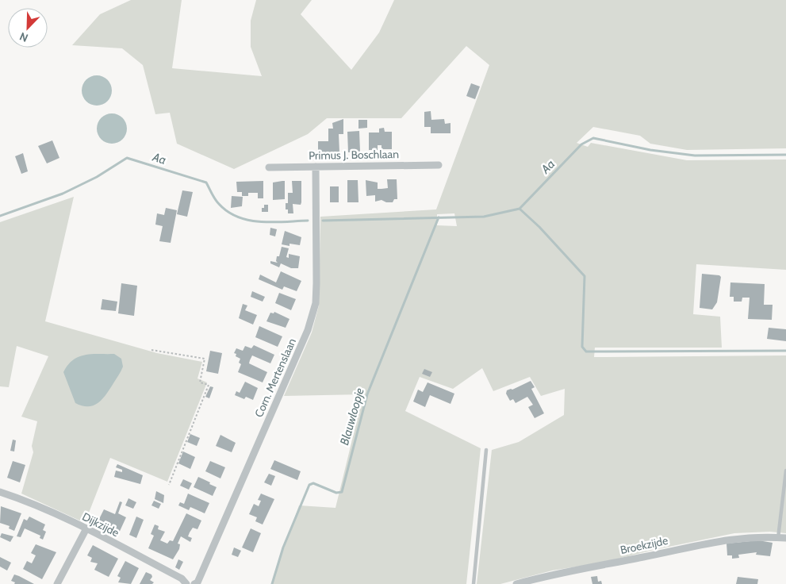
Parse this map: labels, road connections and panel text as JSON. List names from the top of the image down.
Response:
{
  "streets": {
    "street": [
      "Primus J. Boschlaan",
      "Corn. Mertenslaan",
      "Dijkzijde",
      "Broekzijde"
    ]
  },
  "crossings": [
    ["Primus J. Boschlaan", "Corn. Mertenslaan"]
  ],
  "water": ["Aa", "Blauwloopje"],
  "north": "bottom left"
}
